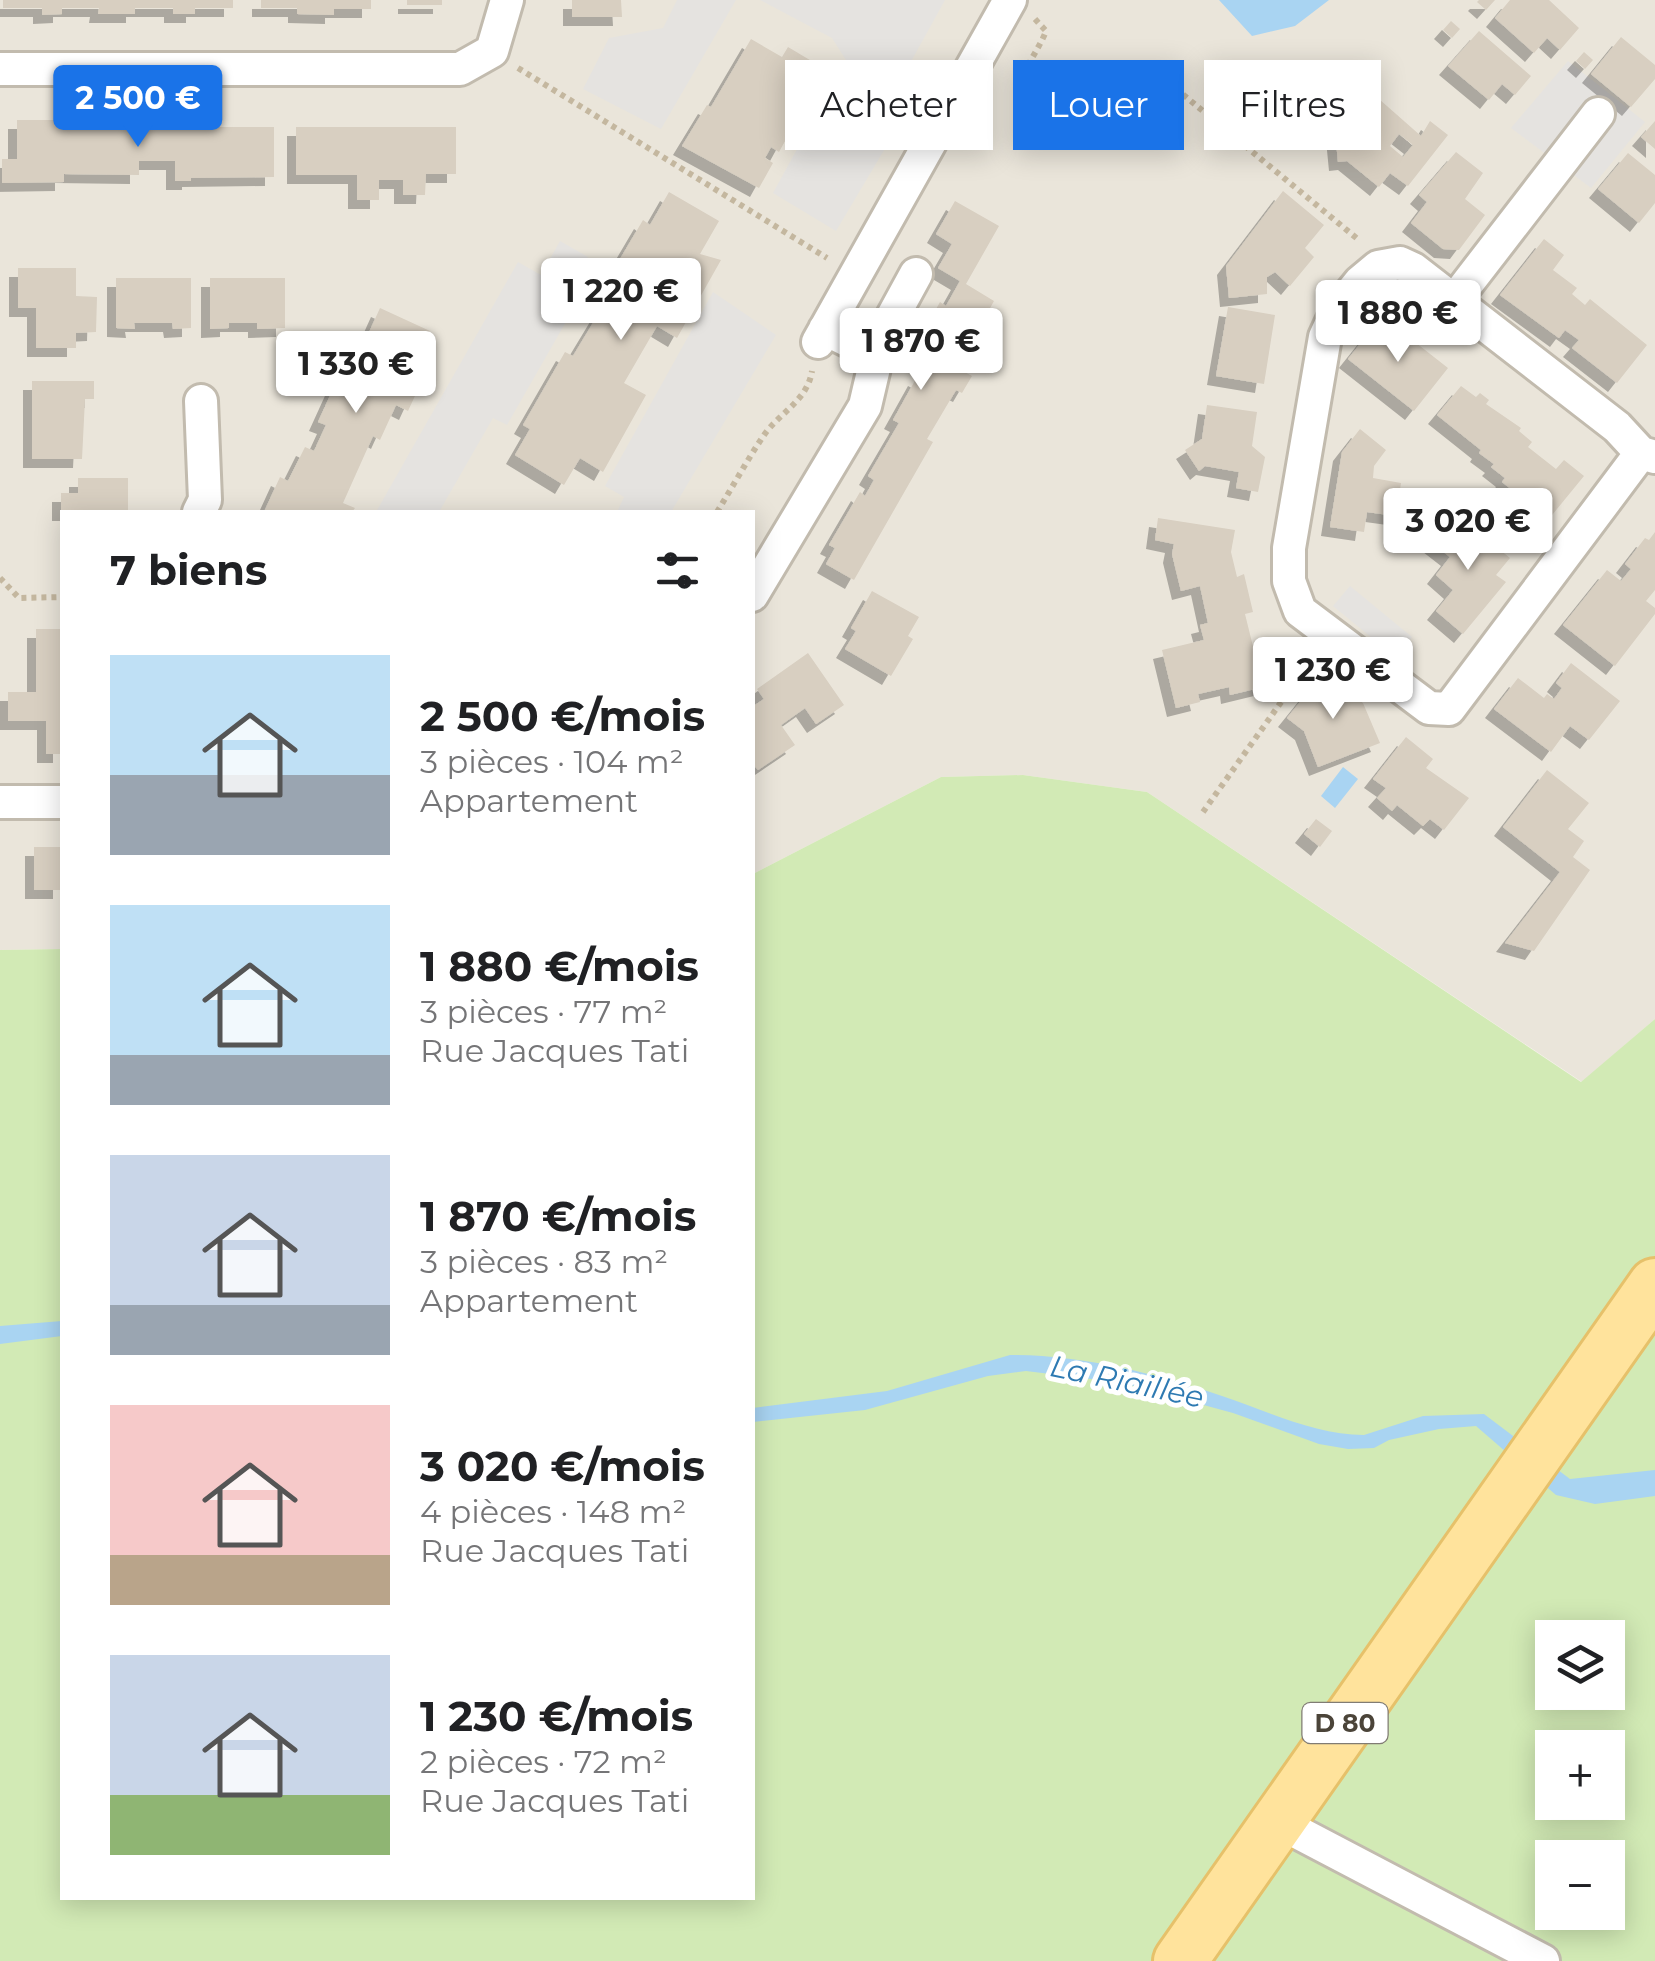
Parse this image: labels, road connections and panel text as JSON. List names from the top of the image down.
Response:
{
  "streets": {
    "main road": ["D 80"]
  },
  "water": ["La Riaillée"],
  "page": {
    "chip": ["Acheter", "Louer", "Filtres"],
    "price": [
      "2 500 €",
      "1 220 €",
      "1 880 €",
      "1 870 €",
      "1 330 €",
      "3 020 €",
      "1 230 €"
    ],
    "heading": "7 biens",
    "list": [
      {
        "name": "2 500 €/mois",
        "note": "3 pièces · 104 m² · Appartement"
      },
      {
        "name": "1 880 €/mois",
        "note": "3 pièces · 77 m² · Rue Jacques Tati"
      },
      {
        "name": "1 870 €/mois",
        "note": "3 pièces · 83 m² · Appartement"
      },
      {
        "name": "3 020 €/mois",
        "note": "4 pièces · 148 m² · Rue Jacques Tati"
      },
      {
        "name": "1 230 €/mois",
        "note": "2 pièces · 72 m² · Rue Jacques Tati"
      }
    ],
    "map_buttons": ["+", "−"]
  }
}
